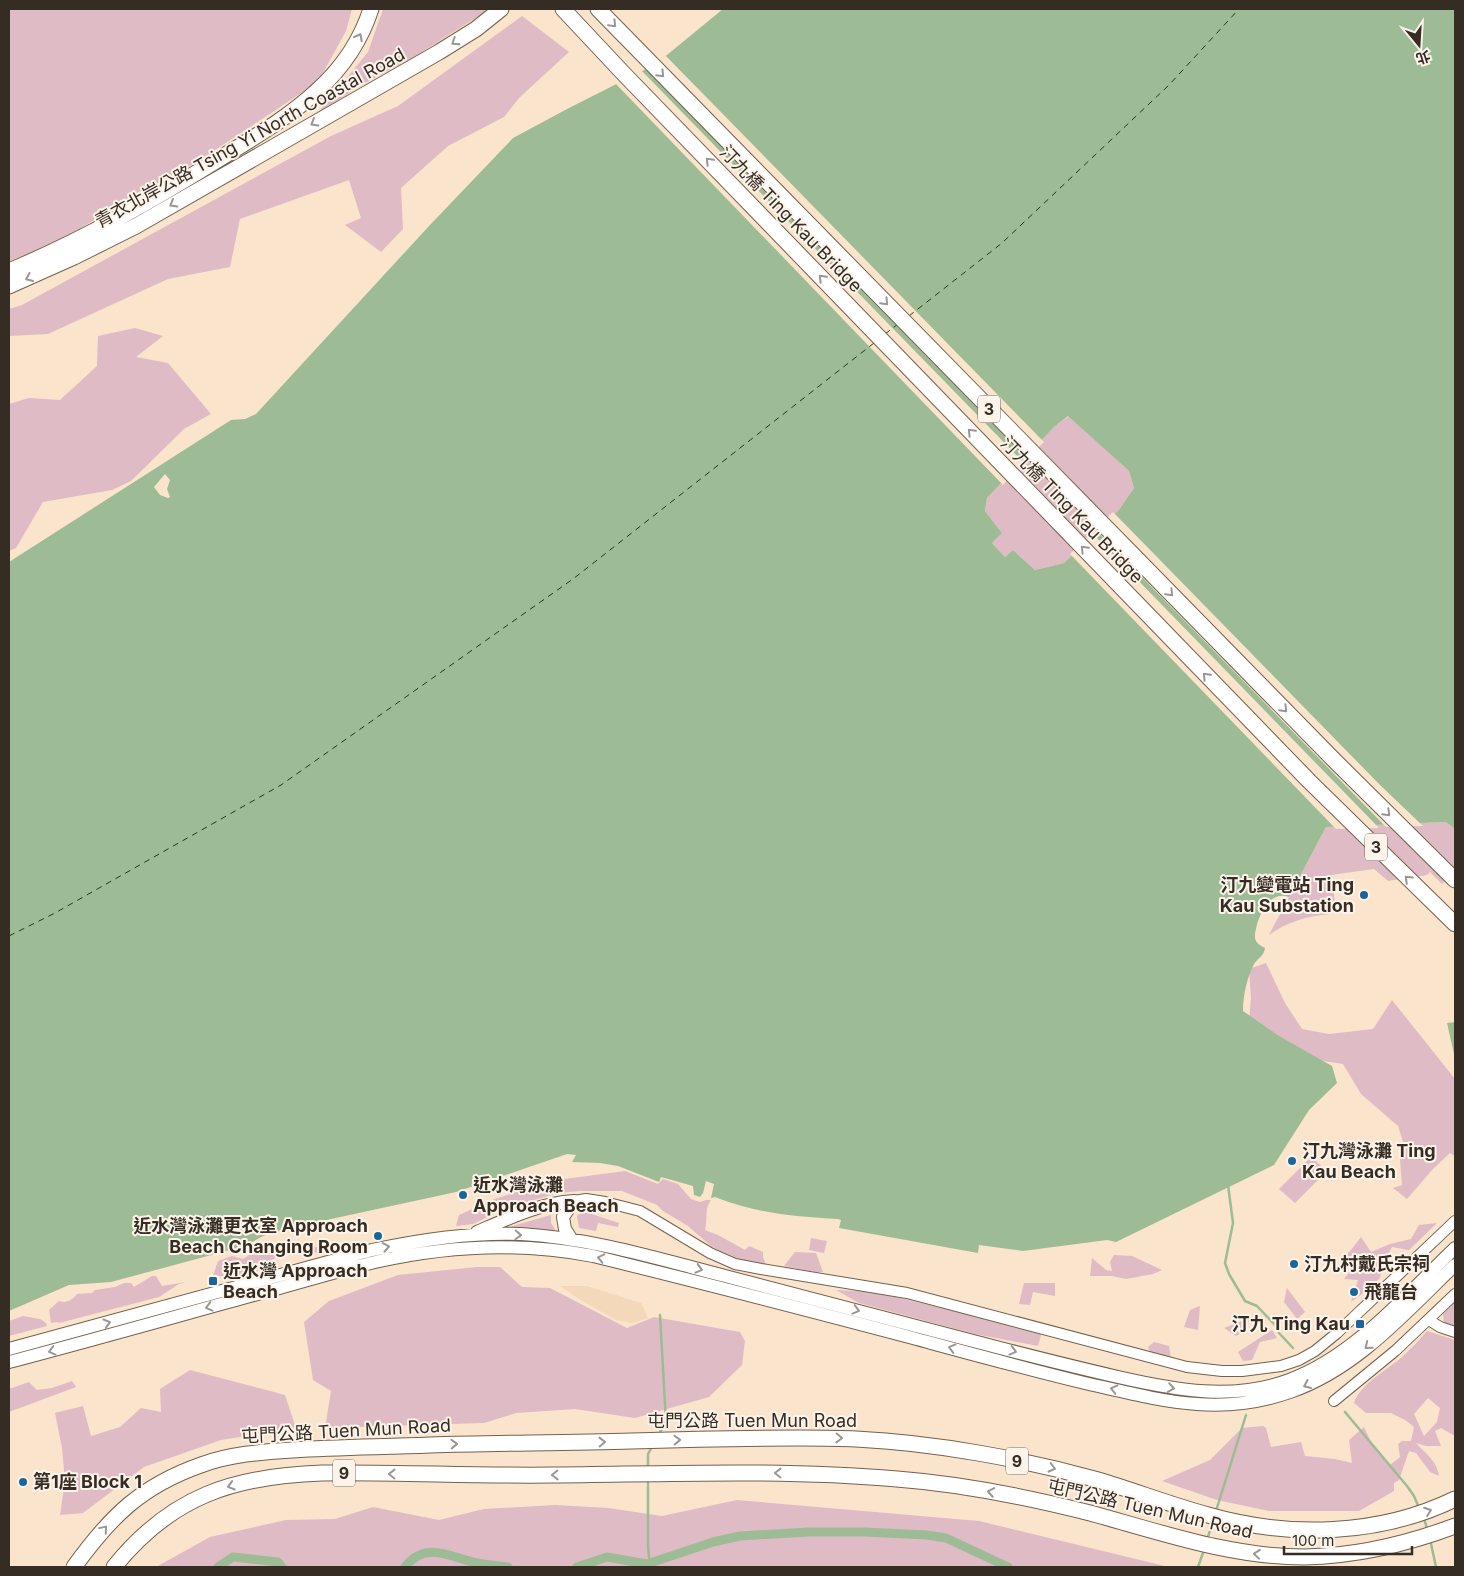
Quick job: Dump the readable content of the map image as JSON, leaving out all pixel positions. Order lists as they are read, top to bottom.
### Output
{
  "streets": {
    "highway": [
      "青衣北岸公路 Tsing Yi North Coastal Road",
      "汀九橋 Ting Kau Bridge",
      "3",
      "屯門公路 Tuen Mun Road",
      "9"
    ]
  },
  "places": {
    "other": [
      "汀九變電站 Ting Kau Substation",
      "汀九灣泳灘 Ting Kau Beach",
      "近水灣泳灘 Approach Beach",
      "近水灣泳灘更衣室 Approach Beach Changing Room",
      "汀九村戴氏宗祠",
      "飛龍台",
      "第1座 Block 1"
    ],
    "transit": ["近水灣 Approach Beach", "汀九 Ting Kau"]
  },
  "scale_bar": "100 m",
  "north": "bottom"
}
